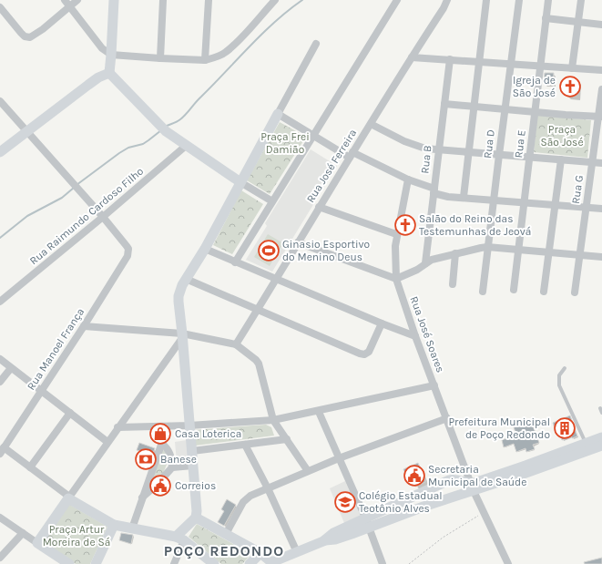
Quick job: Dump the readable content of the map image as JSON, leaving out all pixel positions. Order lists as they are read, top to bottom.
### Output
{
  "streets": {
    "street": [
      "Rua D",
      "Rua E",
      "Rua B",
      "Rua José Ferreira",
      "Rua G",
      "Rua Raimundo Cardoso Filho",
      "Rua José Soares",
      "Rua Manoel França"
    ]
  },
  "crossings": [
    ["Rua Raimundo Cardoso Filho", "Rua Manoel França"]
  ],
  "districts": ["POÇO REDONDO"],
  "parks": ["Praça São José", "Praça Frei Damião", "Praça Artur Moreira de Sá"],
  "places": {
    "church": ["Igreja de São José", "Salão do Reino das Testemunhas de Jeová"],
    "sports": ["Ginasio Esportivo do Menino Deus"],
    "building": ["Prefeitura Municipal de Poço Redondo"],
    "shop": ["Casa Loterica"],
    "bank": ["Banese"],
    "public building": ["Secretaria Municipal de Saúde", "Correios"],
    "school or university": ["Colégio Estadual Teotônio Alves"]
  }
}
